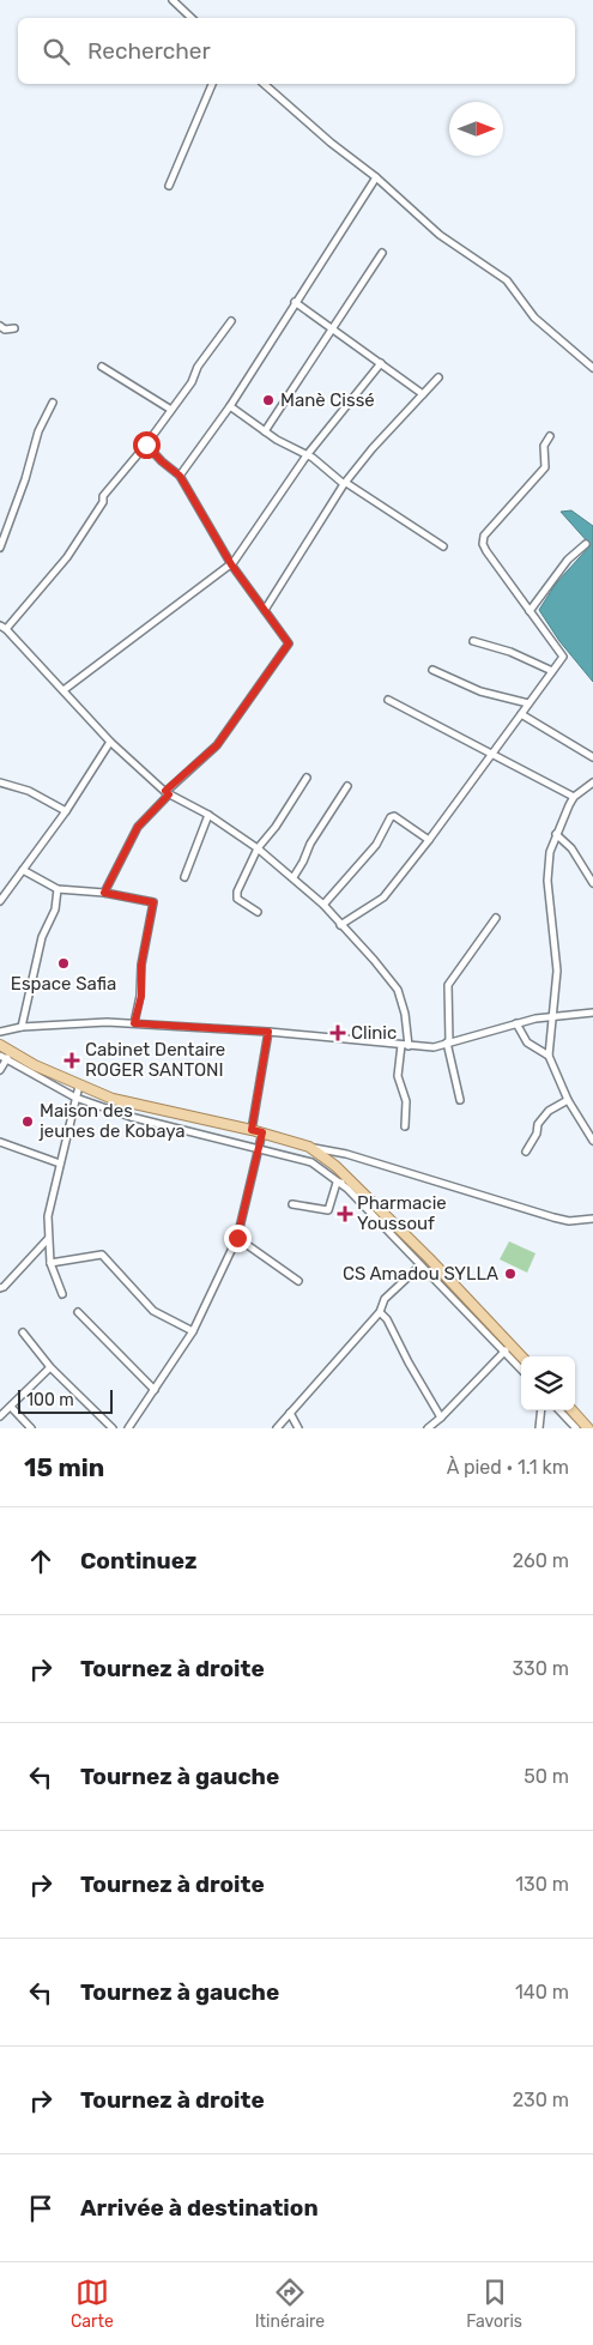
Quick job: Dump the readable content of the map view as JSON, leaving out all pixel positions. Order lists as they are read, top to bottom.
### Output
{
  "places": {
    "other": [
      "Manè Cissé",
      "Espace Safia",
      "Maison des jeunes de Kobaya",
      "CS Amadou SYLLA"
    ],
    "health": ["Clinic", "Cabinet Dentaire ROGER SANTONI", "Pharmacie Youssouf"]
  },
  "scale_bar": "100 m",
  "north": "right",
  "page": {
    "search": "Rechercher",
    "scale": "100 m",
    "heading": ["15 min", "À pied · 1.1 km"],
    "list": [
      ["Continuez", "260 m"],
      ["Tournez à droite", "330 m"],
      ["Tournez à gauche", "50 m"],
      ["Tournez à droite", "130 m"],
      ["Tournez à gauche", "140 m"],
      ["Tournez à droite", "230 m"],
      "Arrivée à destination"
    ],
    "nav": ["Carte", "Itinéraire", "Favoris"]
  }
}
